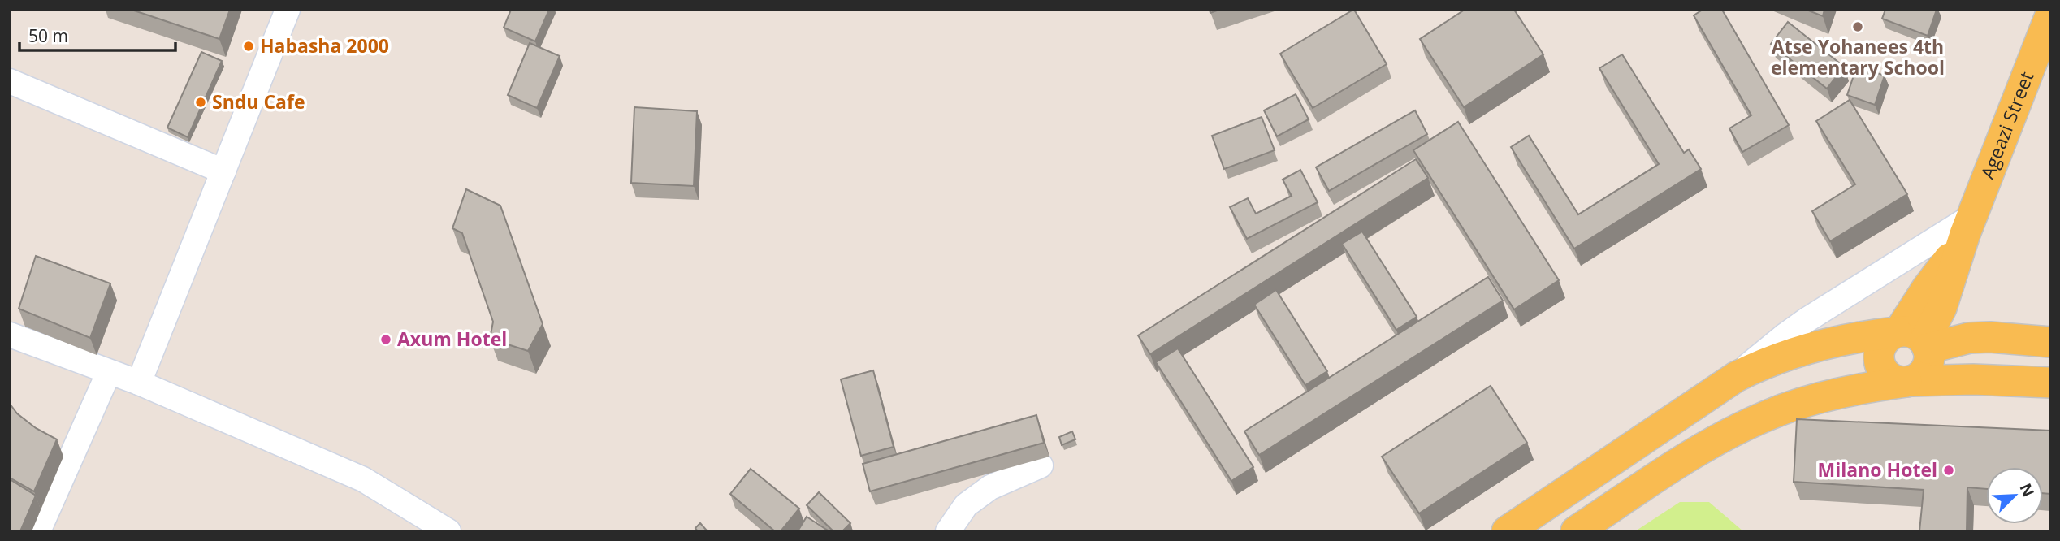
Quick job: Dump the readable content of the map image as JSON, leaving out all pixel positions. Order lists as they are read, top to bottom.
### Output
{
  "streets": {
    "main road": ["Ageazi Street"]
  },
  "places": [
    "Atse Yohanees 4th elementary School",
    "Habasha 2000",
    "Sndu Cafe",
    "Axum Hotel",
    "Milano Hotel"
  ],
  "scale_bar": "50 m",
  "north": "top right"
}
